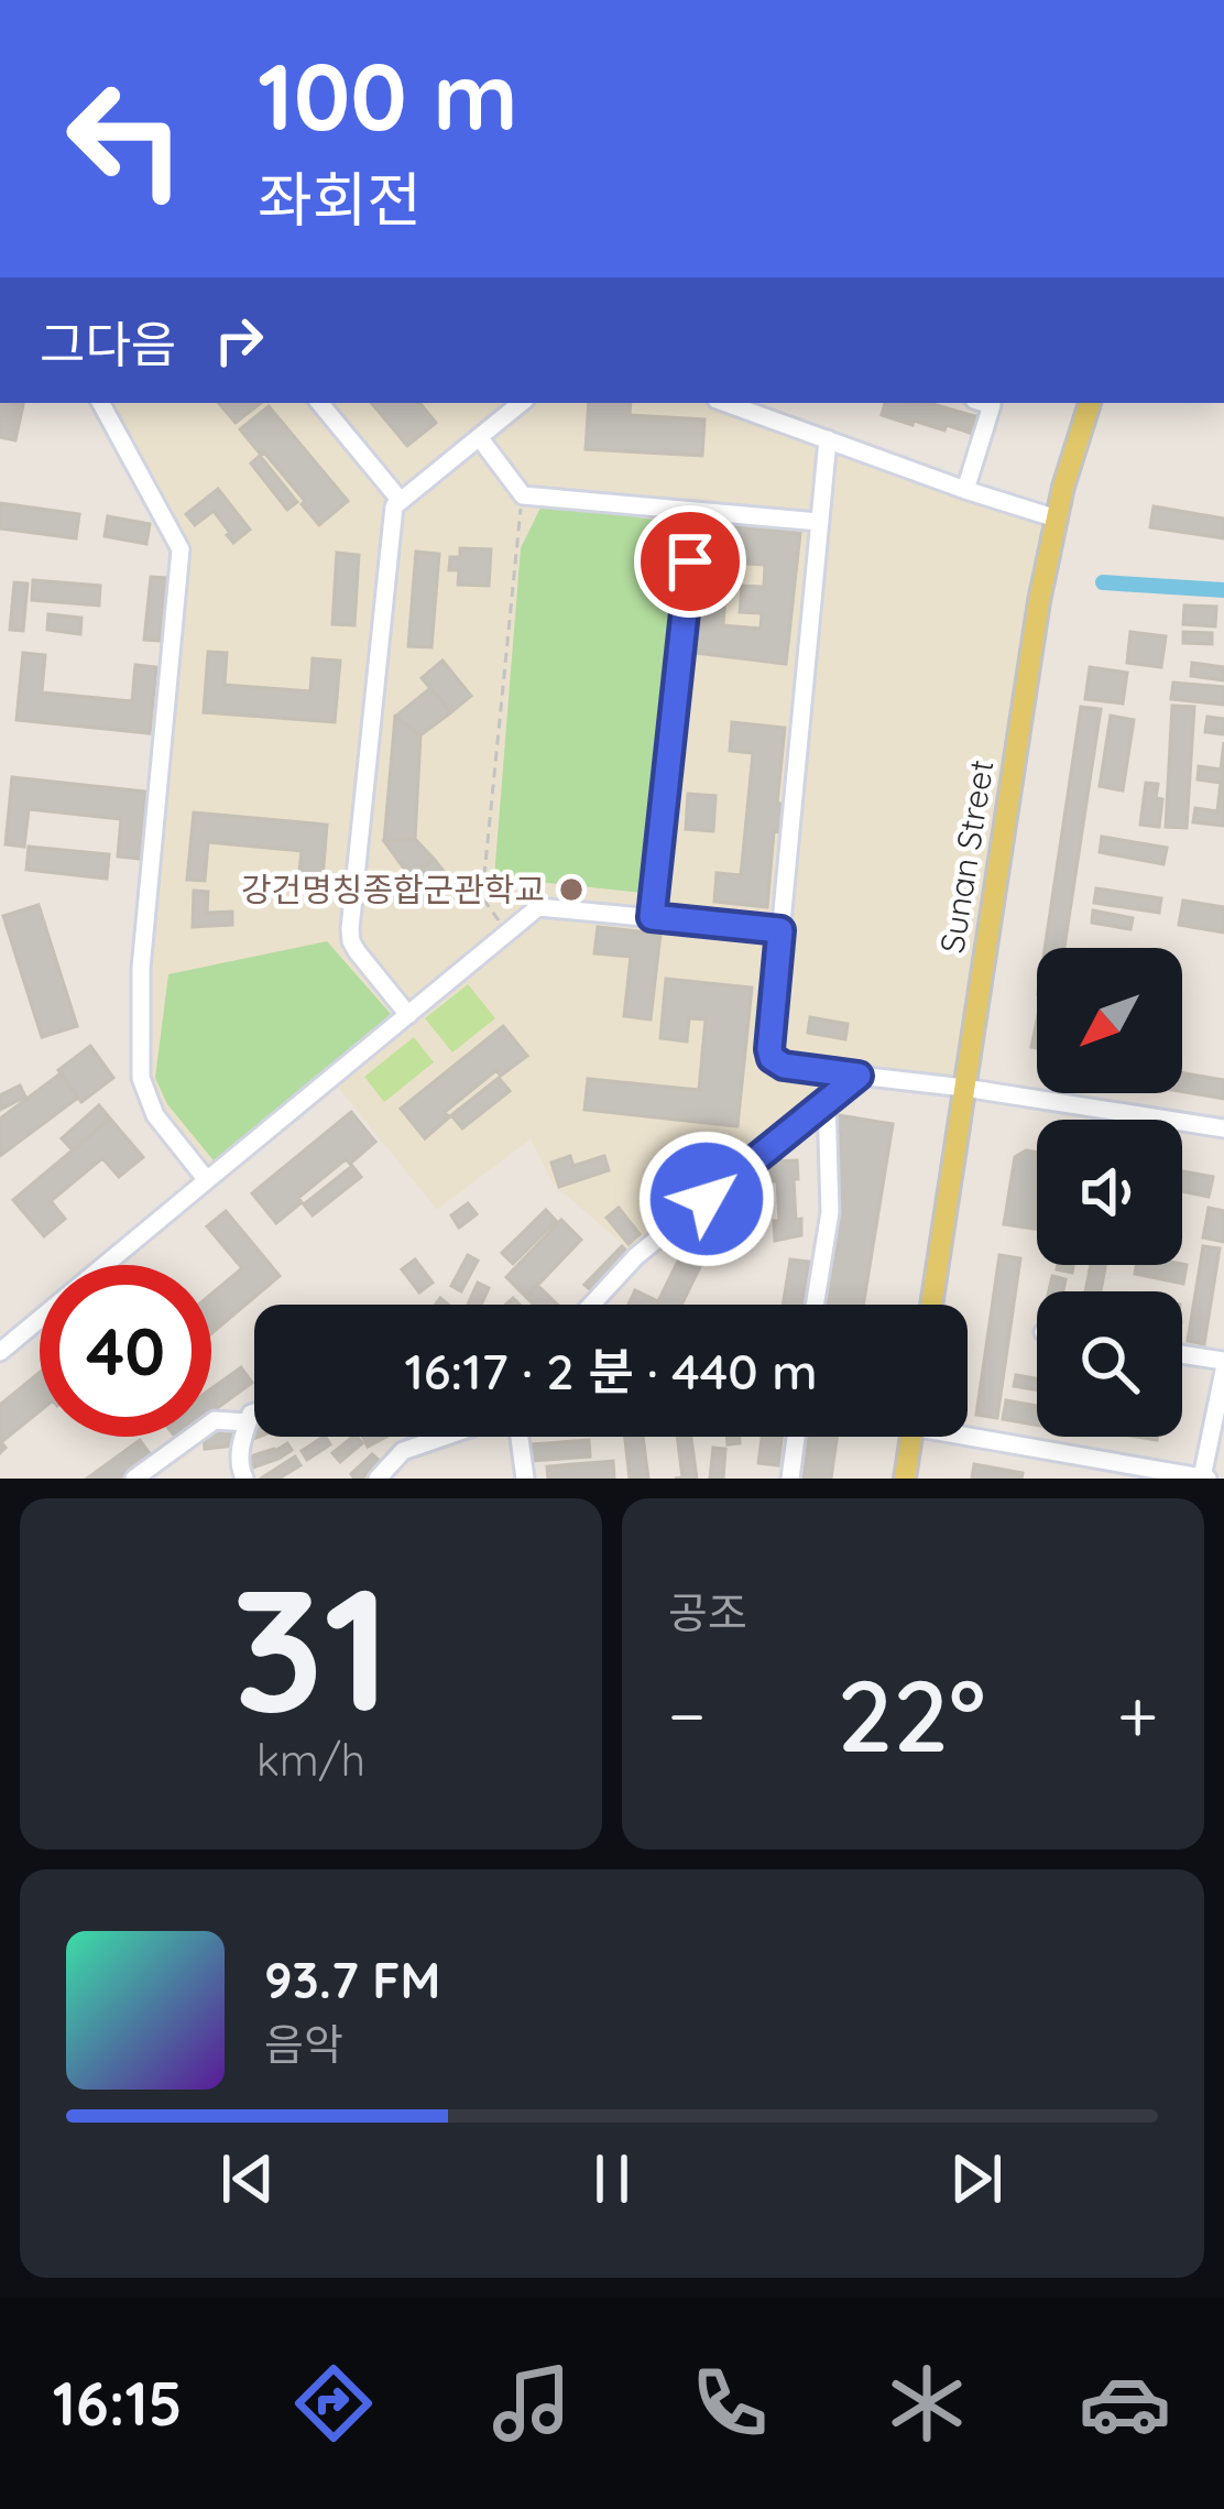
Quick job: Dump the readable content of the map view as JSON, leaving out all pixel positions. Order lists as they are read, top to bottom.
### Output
{
  "streets": {
    "main road": ["Sunan Street"]
  },
  "places": ["강건명칭종합군관학교"],
  "north": "bottom left",
  "page": {
    "turn": ["100 m", "좌회전"],
    "then": "그다음",
    "limit": "40",
    "trip": "16:17 · 2 분 · 440 m",
    "tile": [
      ["31", "km/h"],
      "공조"
    ],
    "heat": ["−", "22°", "+"],
    "song": ["93.7 FM", "음악"],
    "tabs": "16:15"
  }
}
